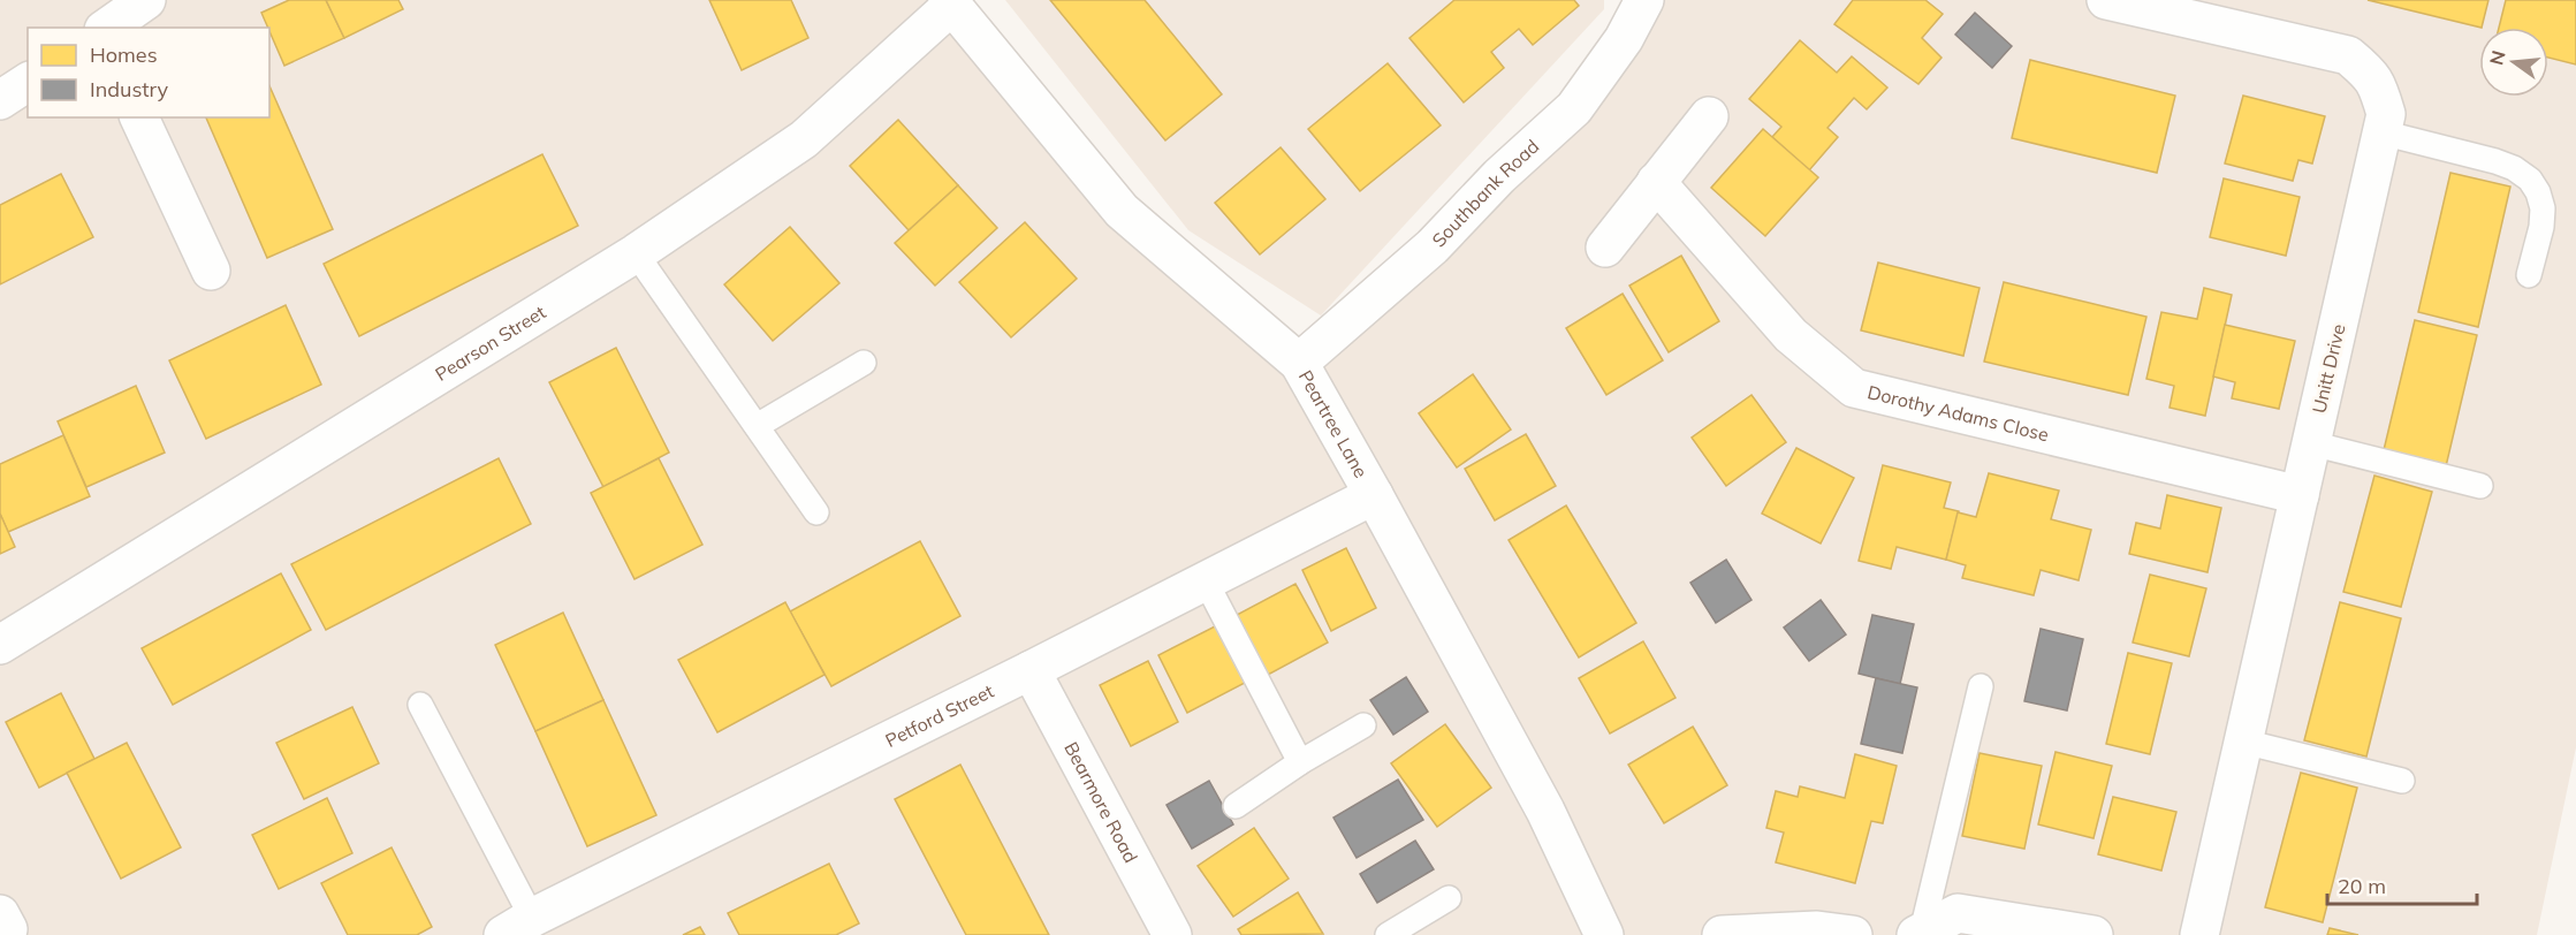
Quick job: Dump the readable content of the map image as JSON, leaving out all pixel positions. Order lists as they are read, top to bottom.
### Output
{
  "streets": {
    "street": [
      "Southbank Road",
      "Pearson Street",
      "Unitt Drive",
      "Dorothy Adams Close",
      "Peartree Lane",
      "Petford Street",
      "Bearmore Road"
    ]
  },
  "crossings": [
    ["Southbank Road", "Peartree Lane"],
    ["Pearson Street", "Peartree Lane"],
    ["Unitt Drive", "Dorothy Adams Close"],
    ["Peartree Lane", "Petford Street"],
    ["Petford Street", "Bearmore Road"]
  ],
  "legend": ["Homes", "Industry"],
  "scale_bar": "20 m",
  "north": "left"
}
